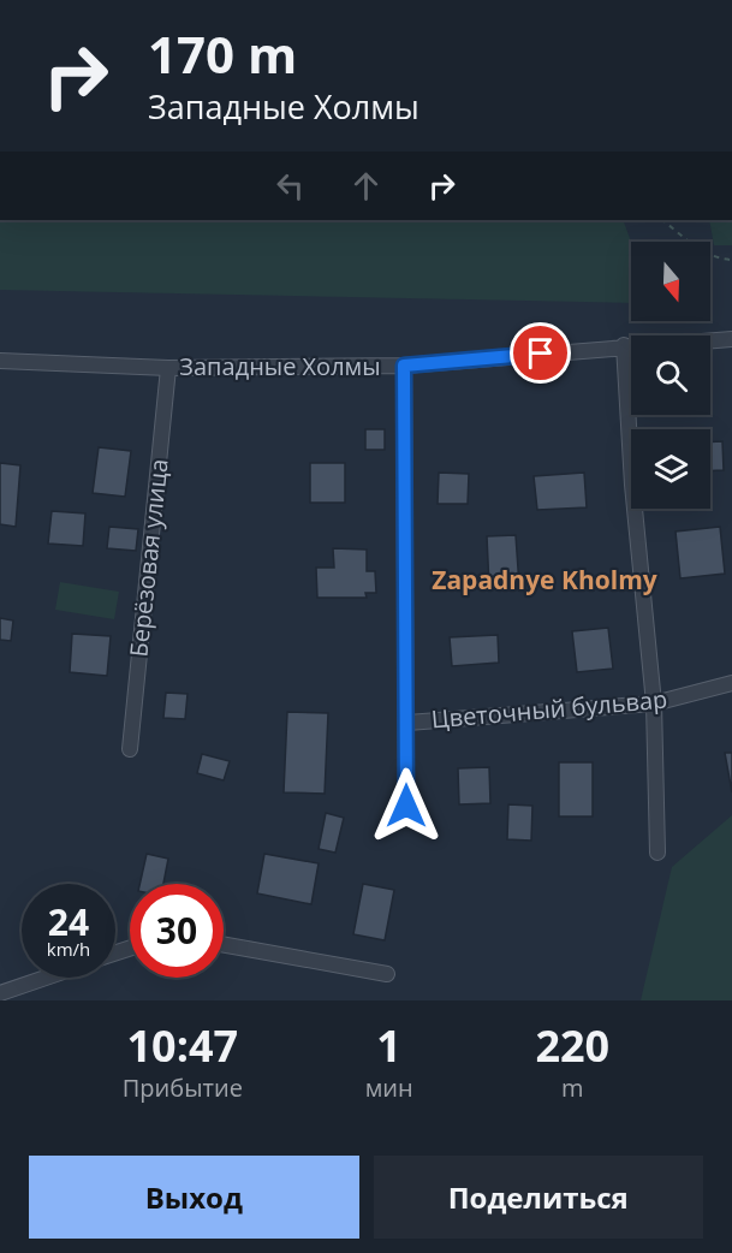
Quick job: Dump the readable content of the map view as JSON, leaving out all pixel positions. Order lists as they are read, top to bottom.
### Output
{
  "streets": {
    "street": ["Западные Холмы", "Берёзовая улица", "Цветочный бульвар"]
  },
  "crossings": [
    ["Западные Холмы", "Берёзовая улица"]
  ],
  "districts": ["Zapadnye Kholmy"],
  "north": "bottom",
  "page": {
    "turn": ["170 m", "Западные Холмы"],
    "speed": "24 km/h",
    "limit": "30",
    "eta": [
      "10:47",
      "Прибытие",
      "1",
      "мин",
      "220",
      "m"
    ],
    "buttons": ["Выход", "Поделиться"]
  }
}
